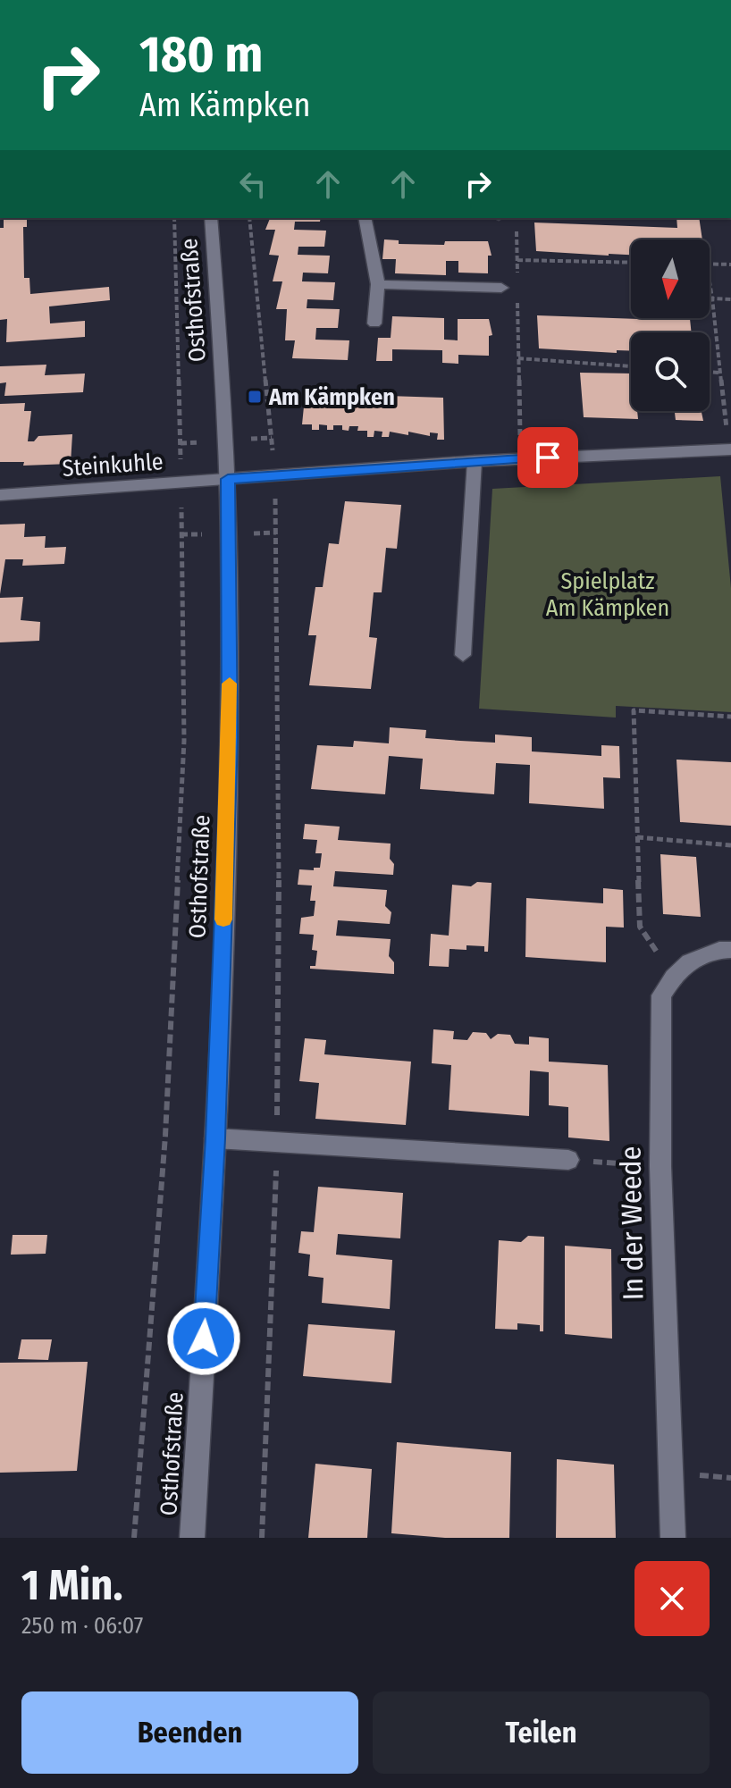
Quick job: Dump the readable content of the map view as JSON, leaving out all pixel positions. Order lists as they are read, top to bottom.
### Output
{
  "streets": {
    "street": ["Osthofstraße", "Steinkuhle", "In der Weede"]
  },
  "crossings": [
    ["Osthofstraße", "Steinkuhle"]
  ],
  "parks": ["Spielplatz Am Kämpken"],
  "places": {
    "transit": ["Am Kämpken"]
  },
  "north": "bottom",
  "page": {
    "turn": ["180 m", "Am Kämpken"],
    "heading": ["1 Min.", "250 m · 06:07"],
    "buttons": ["Beenden", "Teilen"]
  }
}
